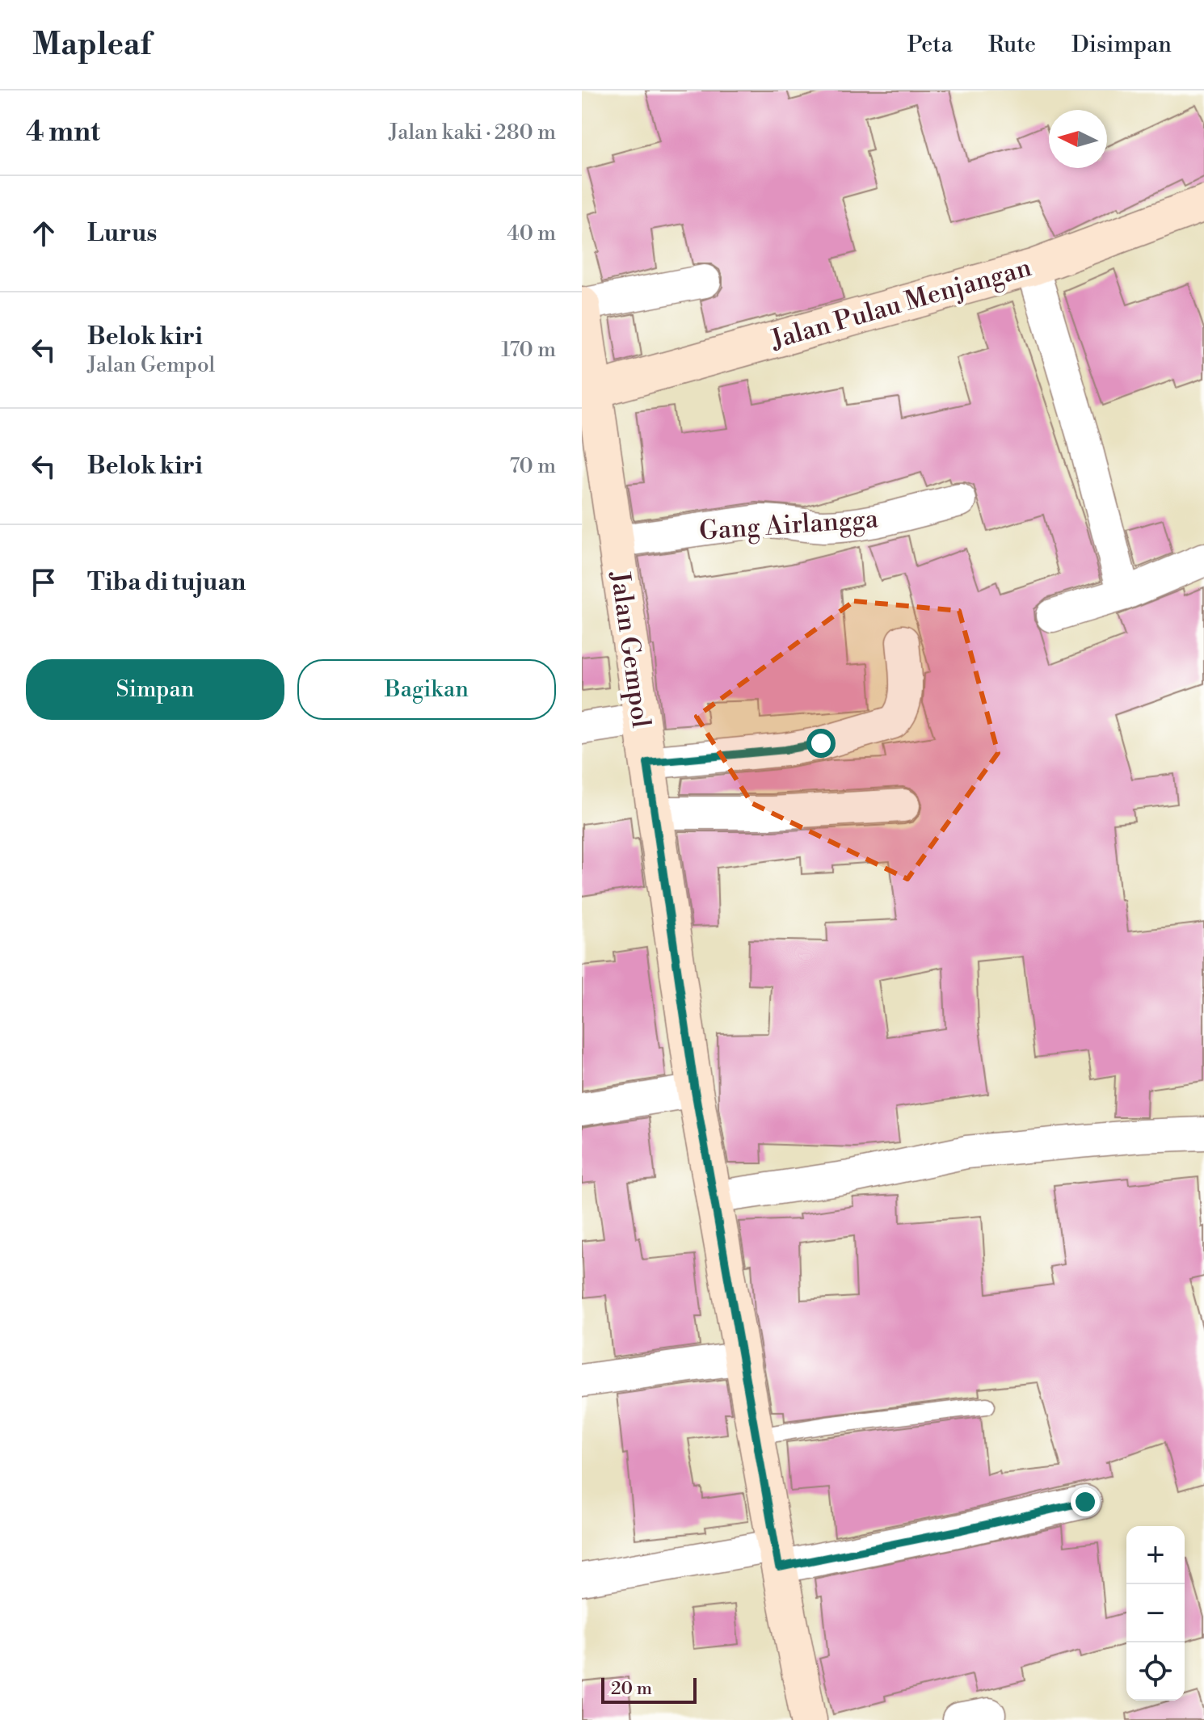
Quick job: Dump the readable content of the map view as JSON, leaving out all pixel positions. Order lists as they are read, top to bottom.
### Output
{
  "streets": {
    "main road": ["Jalan Pulau Menjangan", "Jalan Gempol"],
    "street": ["Gang Airlangga"]
  },
  "crossings": [
    ["Jalan Pulau Menjangan", "Jalan Gempol"],
    ["Gang Airlangga", "Jalan Gempol"]
  ],
  "scale_bar": "20 m",
  "north": "left",
  "page": {
    "header": "Mapleaf",
    "nav": ["Peta", "Rute", "Disimpan"],
    "heading": ["4 mnt", "Jalan kaki · 280 m"],
    "list": [
      ["Lurus", "40 m"],
      ["Belok kiri", "Jalan Gempol", "170 m"],
      ["Belok kiri", "70 m"],
      "Tiba di tujuan"
    ],
    "buttons": ["Simpan", "Bagikan"],
    "map_buttons": ["+", "−"],
    "scale": "20 m"
  }
}
